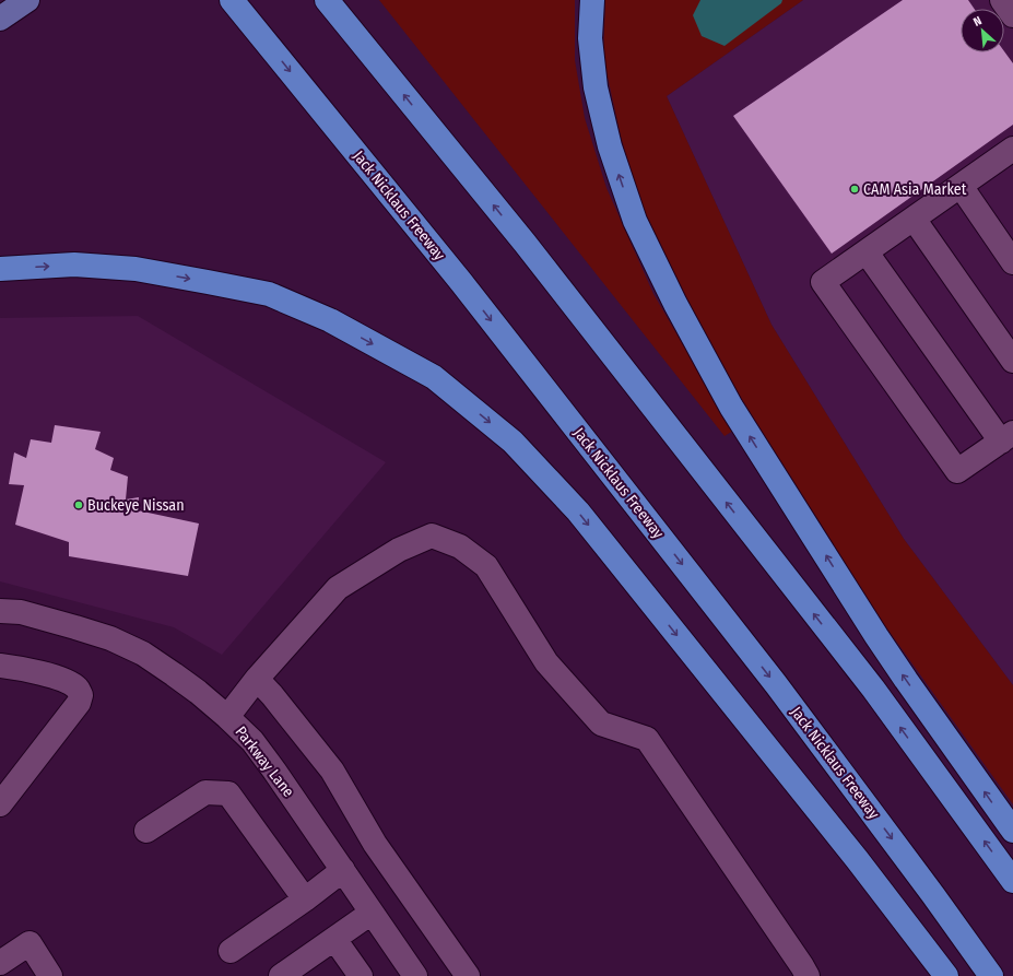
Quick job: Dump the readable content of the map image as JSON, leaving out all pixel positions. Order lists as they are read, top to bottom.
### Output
{
  "streets": {
    "highway": ["Jack Nicklaus Freeway"],
    "street": ["Parkway Lane"]
  },
  "places": ["CAM Asia Market", "Buckeye Nissan"],
  "north": "top left"
}
